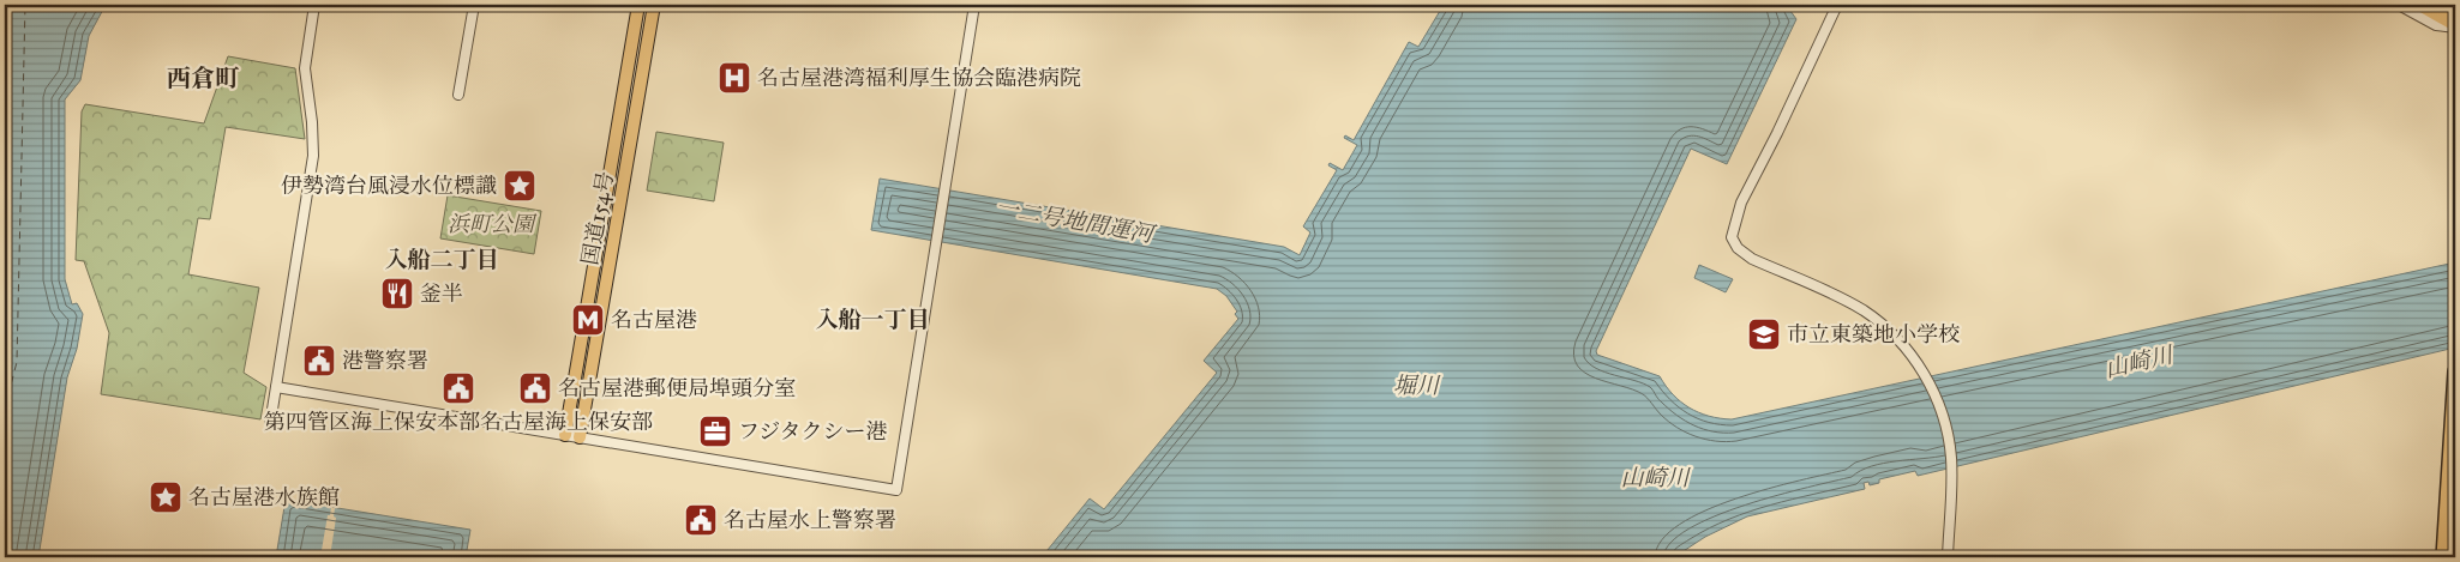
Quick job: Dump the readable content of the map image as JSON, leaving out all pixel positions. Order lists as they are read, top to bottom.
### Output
{
  "streets": {
    "highway": ["国道154号"]
  },
  "districts": ["西倉町", "入船二丁目", "入船一丁目"],
  "water": ["一二号地間運河", "山崎川", "堀川"],
  "parks": ["浜町公園"],
  "places": {
    "hospital": ["名古屋港湾福利厚生協会臨港病院"],
    "place": ["伊勢湾台風浸水位標識", "名古屋港水族館"],
    "restaurant": ["釜半"],
    "metro station": ["名古屋港"],
    "school or university": ["市立東築地小学校"],
    "public building": [
      "港警察署",
      "第四管区海上保安本部名古屋海上保安部",
      "名古屋港郵便局埠頭分室",
      "名古屋水上警察署"
    ],
    "office": ["フジタクシー港"]
  }
}
